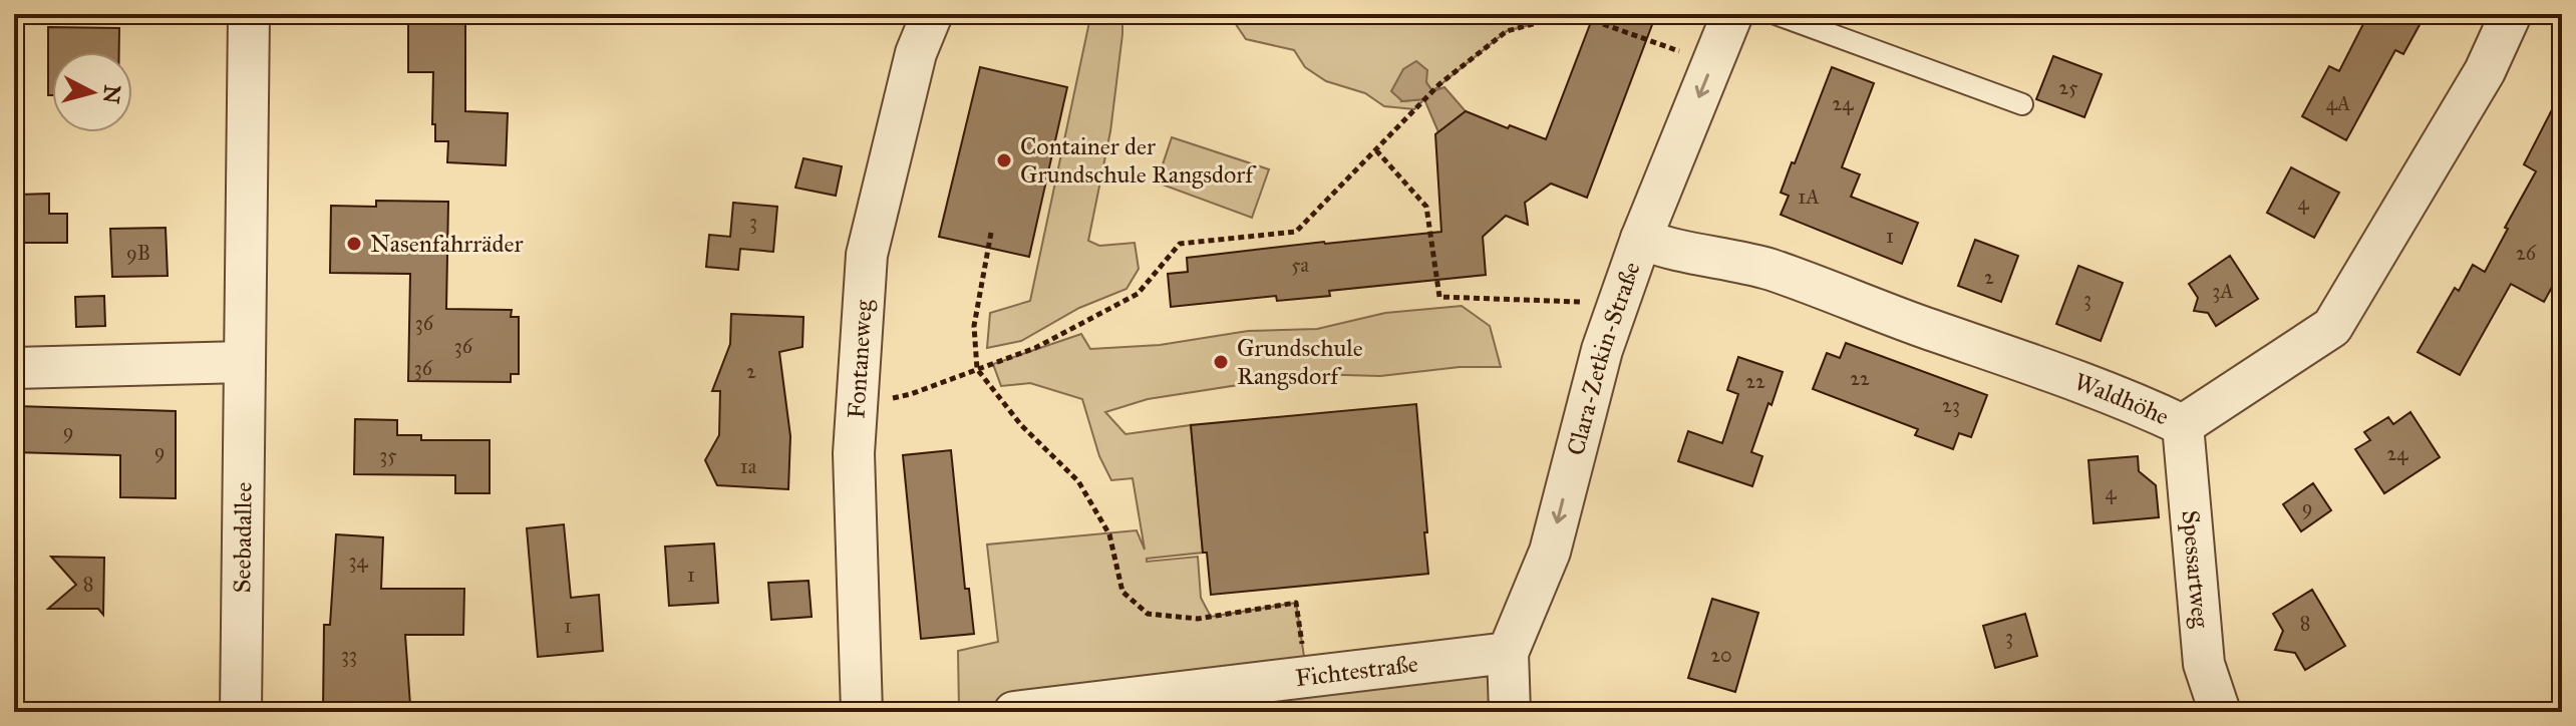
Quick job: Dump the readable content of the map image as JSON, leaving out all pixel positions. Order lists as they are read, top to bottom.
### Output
{
  "streets": {
    "street": [
      "Fontaneweg",
      "Clara-Zetkin-Straße",
      "Waldhöhe",
      "Seebadallee",
      "Spessartweg",
      "Fichtestraße"
    ]
  },
  "crossings": [
    ["Clara-Zetkin-Straße", "Waldhöhe"],
    ["Clara-Zetkin-Straße", "Fichtestraße"],
    ["Waldhöhe", "Spessartweg"]
  ],
  "one_way": ["Clara-Zetkin-Straße"],
  "places": ["Container der Grundschule Rangsdorf", "Nasenfahrräder", "Grundschule Rangsdorf"],
  "house_numbers": [
    "25",
    "24",
    "4A",
    "1A",
    "4",
    "3",
    "1",
    "9B",
    "26",
    "5a",
    "2",
    "3A",
    "3",
    "36",
    "36",
    "36",
    "2",
    "22",
    "22",
    "23",
    "9",
    "9",
    "24",
    "35",
    "1a",
    "4",
    "9",
    "34",
    "1",
    "8",
    "8",
    "1",
    "3",
    "33",
    "20"
  ],
  "north": "right"
}
